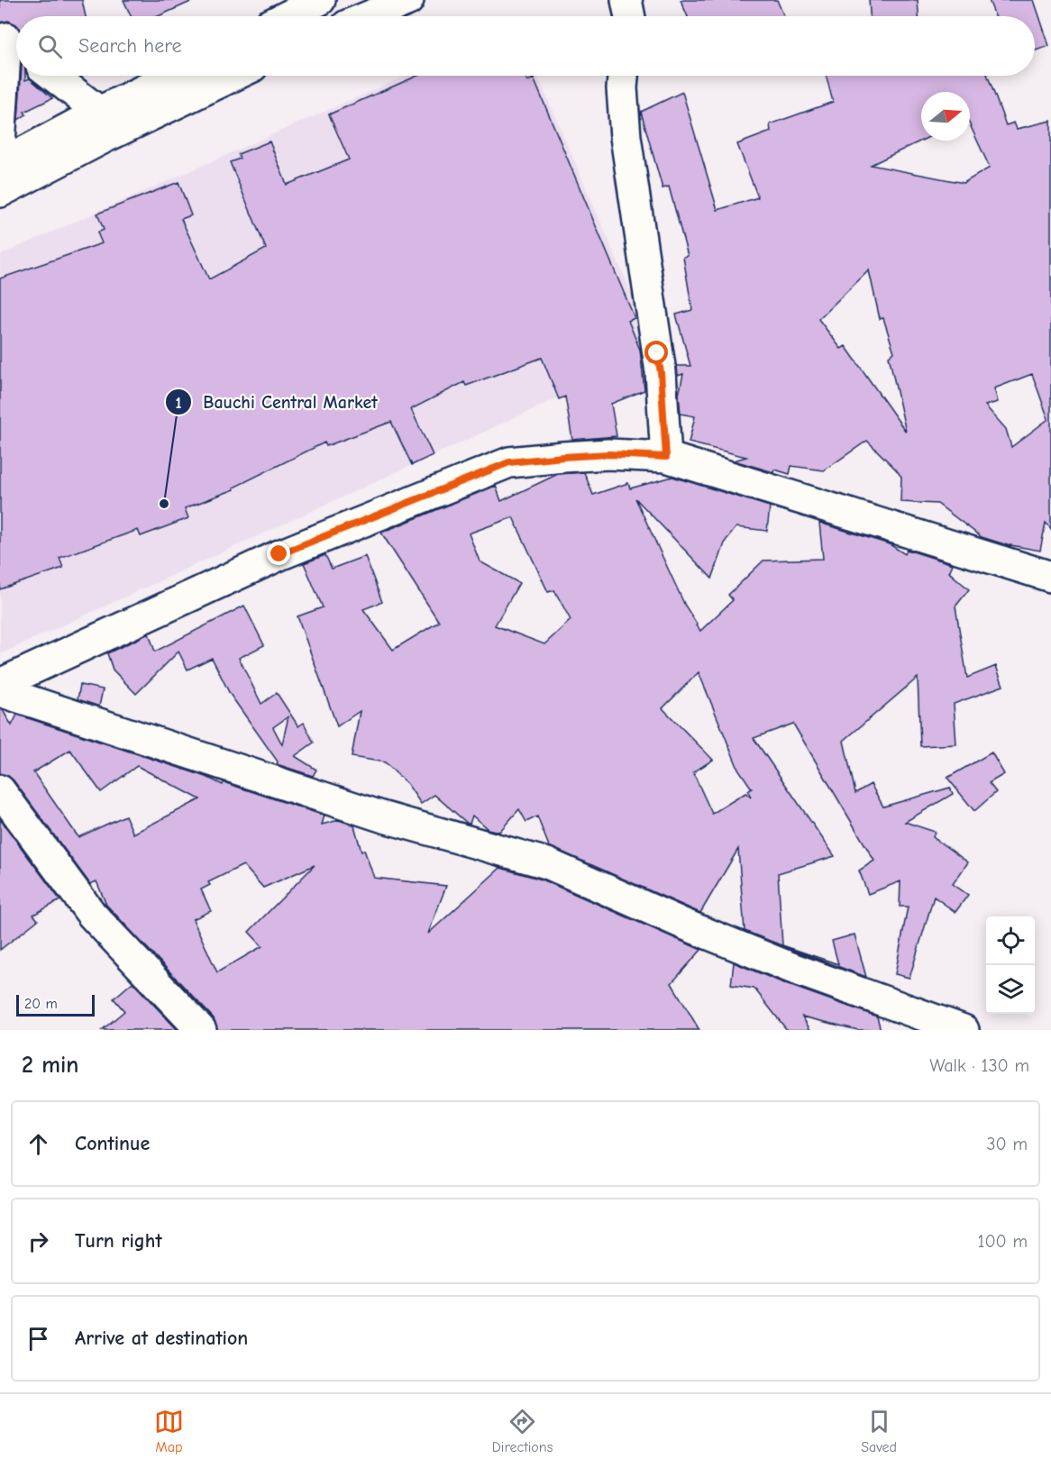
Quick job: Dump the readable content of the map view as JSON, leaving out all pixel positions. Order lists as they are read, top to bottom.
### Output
{
  "places": ["Bauchi Central Market"],
  "scale_bar": "20 m",
  "north": "right",
  "page": {
    "search": "Search here",
    "scale": "20 m",
    "heading": ["2 min", "Walk · 130 m"],
    "list": [
      ["Continue", "30 m"],
      ["Turn right", "100 m"],
      "Arrive at destination"
    ],
    "nav": ["Map", "Directions", "Saved"]
  }
}
